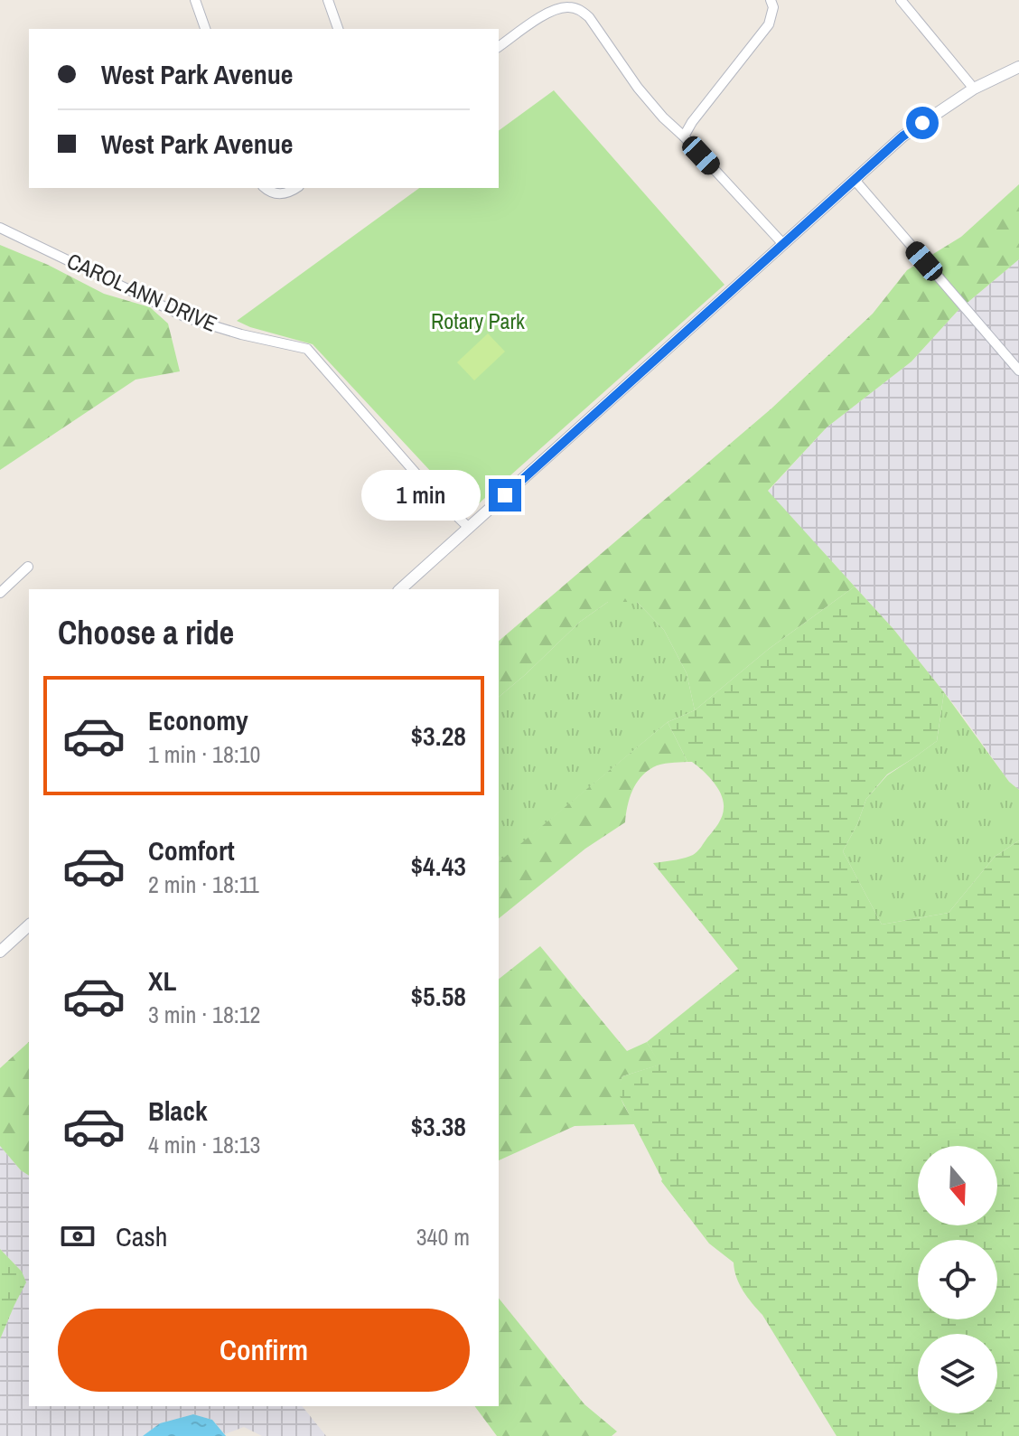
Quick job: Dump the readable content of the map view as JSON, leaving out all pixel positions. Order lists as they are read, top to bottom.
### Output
{
  "streets": {
    "street": ["CAROL ANN DRIVE"]
  },
  "parks": ["Rotary Park"],
  "north": "bottom",
  "page": {
    "banner": ["West Park Avenue", "West Park Avenue"],
    "bubble": "1 min",
    "heading": "Choose a ride",
    "list": [
      {
        "name": "Economy",
        "note": "1 min · 18:10",
        "value": "$3.28"
      },
      {
        "name": "Comfort",
        "note": "2 min · 18:11",
        "value": "$4.43"
      },
      {
        "name": "XL",
        "note": "3 min · 18:12",
        "value": "$5.58"
      },
      {
        "name": "Black",
        "note": "4 min · 18:13",
        "value": "$3.38"
      }
    ],
    "pay": ["Cash", "340 m"],
    "buttons": "Confirm"
  }
}
